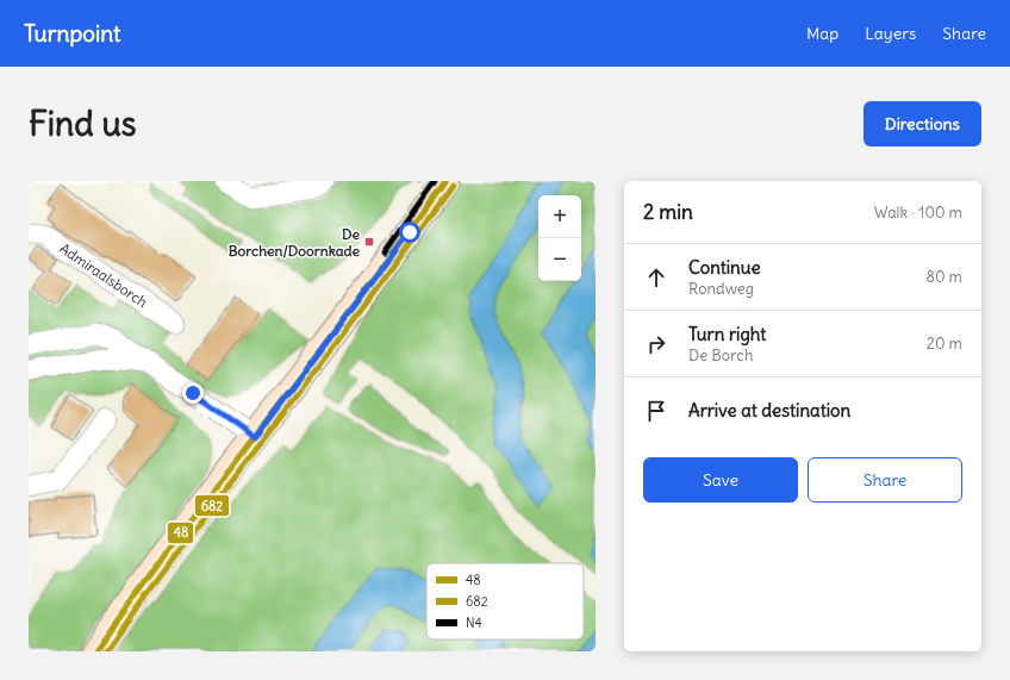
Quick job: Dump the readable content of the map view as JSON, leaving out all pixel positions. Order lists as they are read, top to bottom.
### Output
{
  "streets": {
    "street": ["Admiraalsborch"]
  },
  "places": {
    "transit": ["De Borchen/Doornkade"]
  },
  "lines": ["transit line 48", "transit line N4", "transit line 682"],
  "legend": ["48", "682", "N4"],
  "page": {
    "header": "Turnpoint",
    "nav": ["Map", "Layers", "Share"],
    "buttons": [
      "Directions",
      ["Save", "Share"]
    ],
    "title": "Find us",
    "heading": ["2 min", "Walk · 100 m"],
    "map_buttons": ["+", "−"],
    "list": [
      ["Continue", "Rondweg", "80 m"],
      ["Turn right", "De Borch", "20 m"],
      "Arrive at destination"
    ]
  }
}
